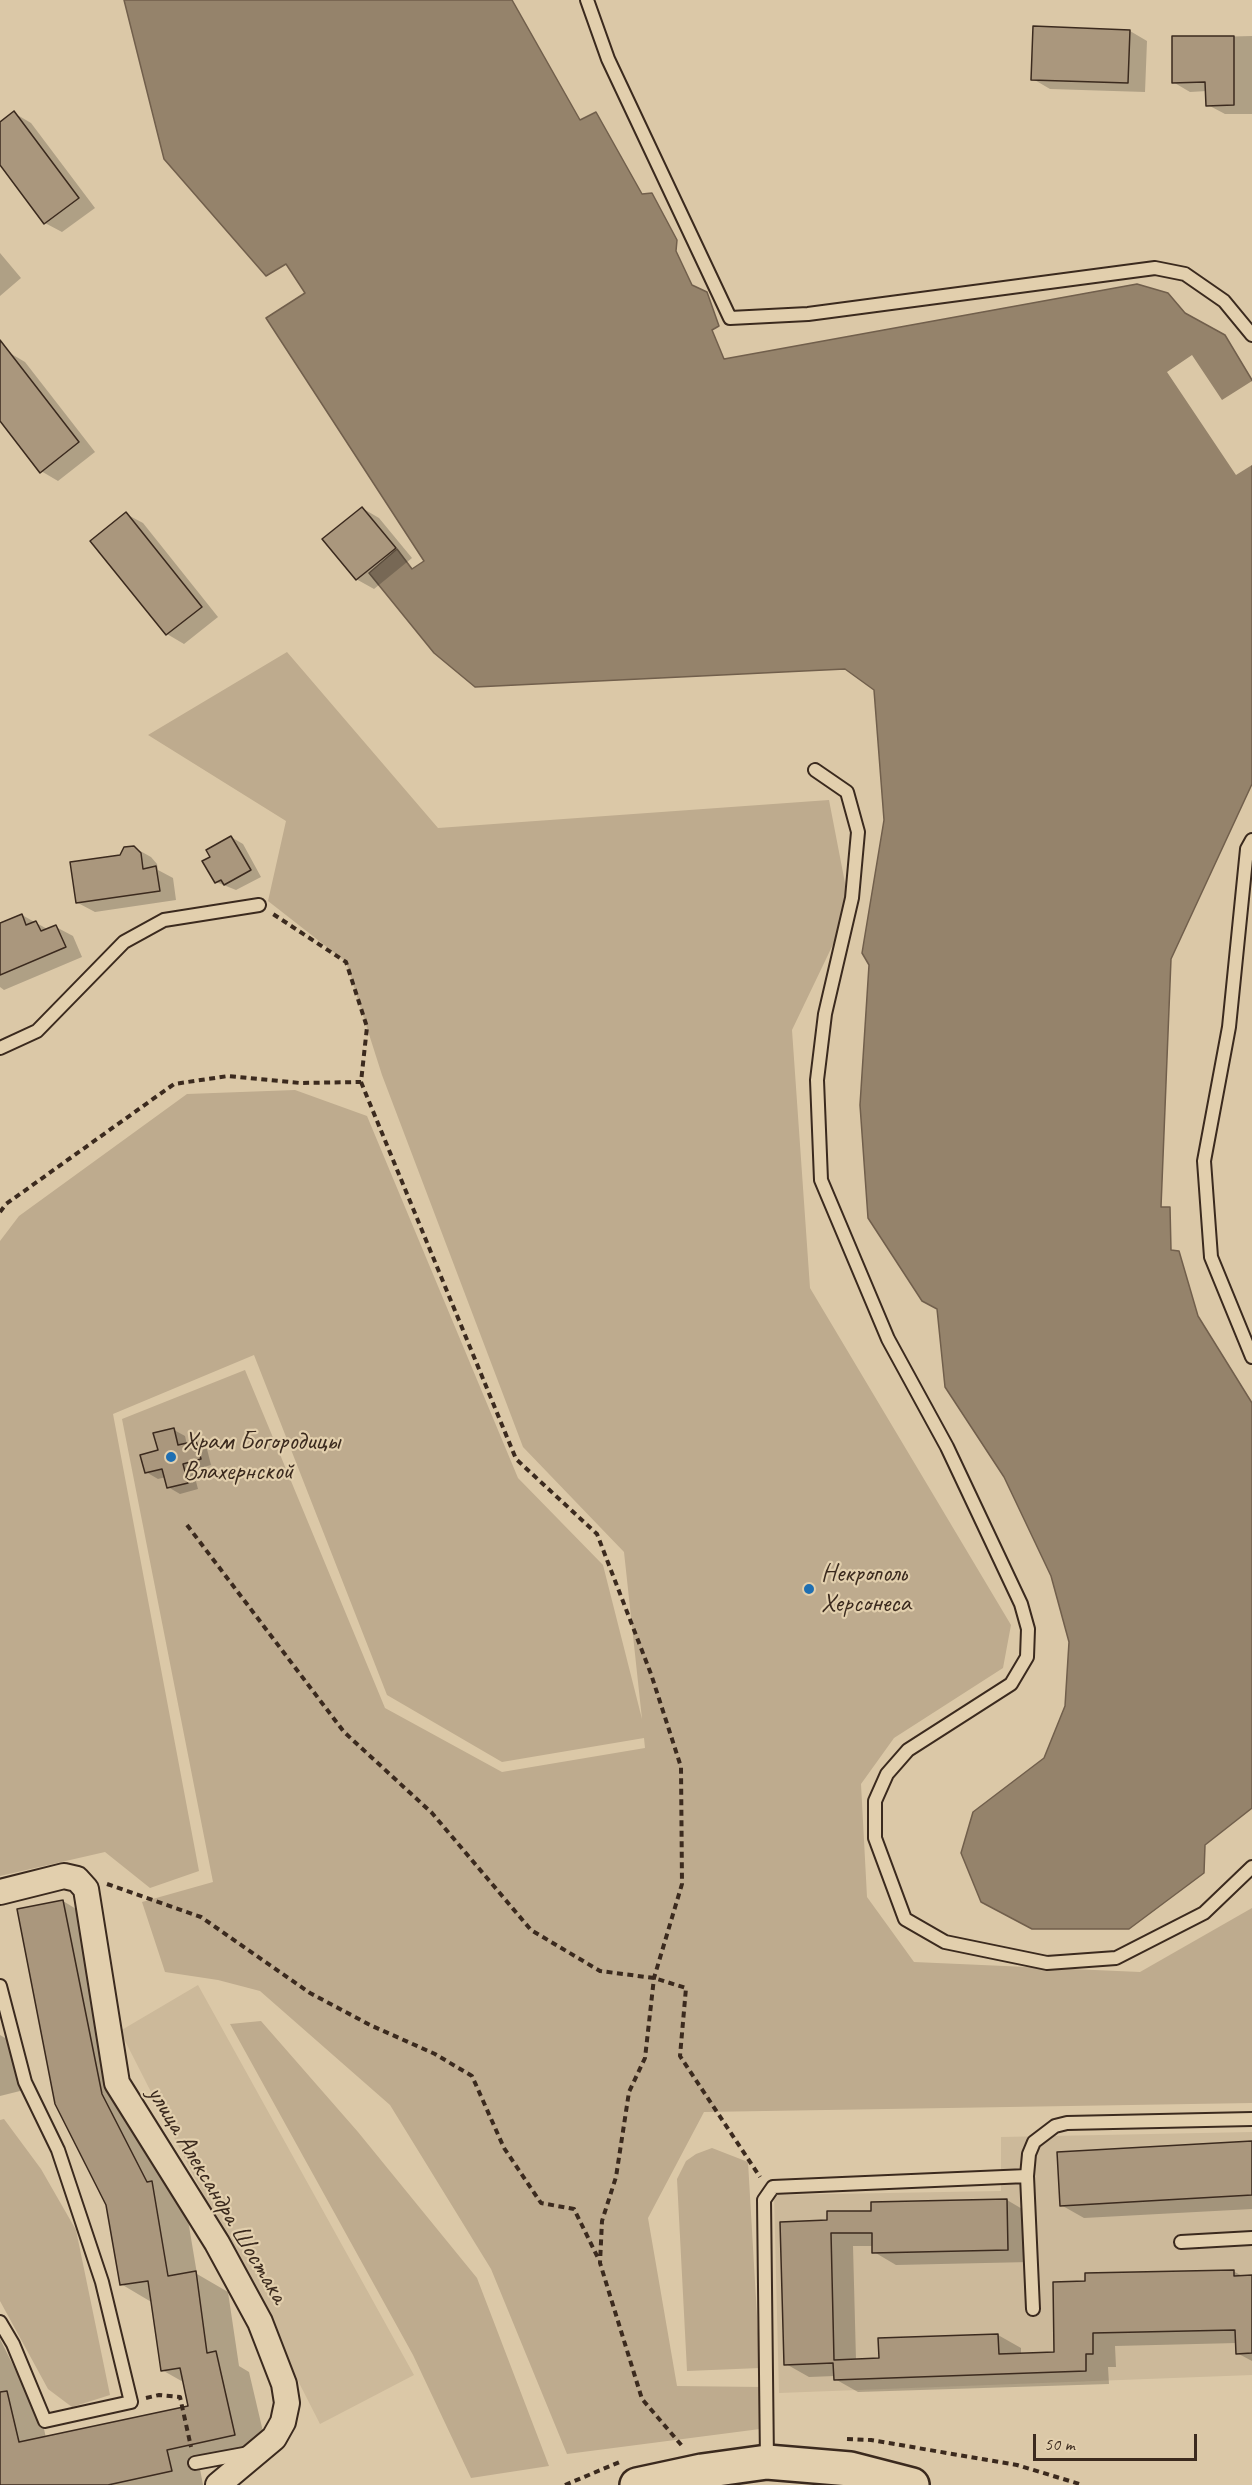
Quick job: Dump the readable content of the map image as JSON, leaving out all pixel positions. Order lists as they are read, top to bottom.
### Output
{
  "streets": {
    "street": ["улица Александра Шостака"]
  },
  "places": ["Храм Богородицы Влахернской", "Некрополь Херсонеса"],
  "scale_bar": "50 m"
}
